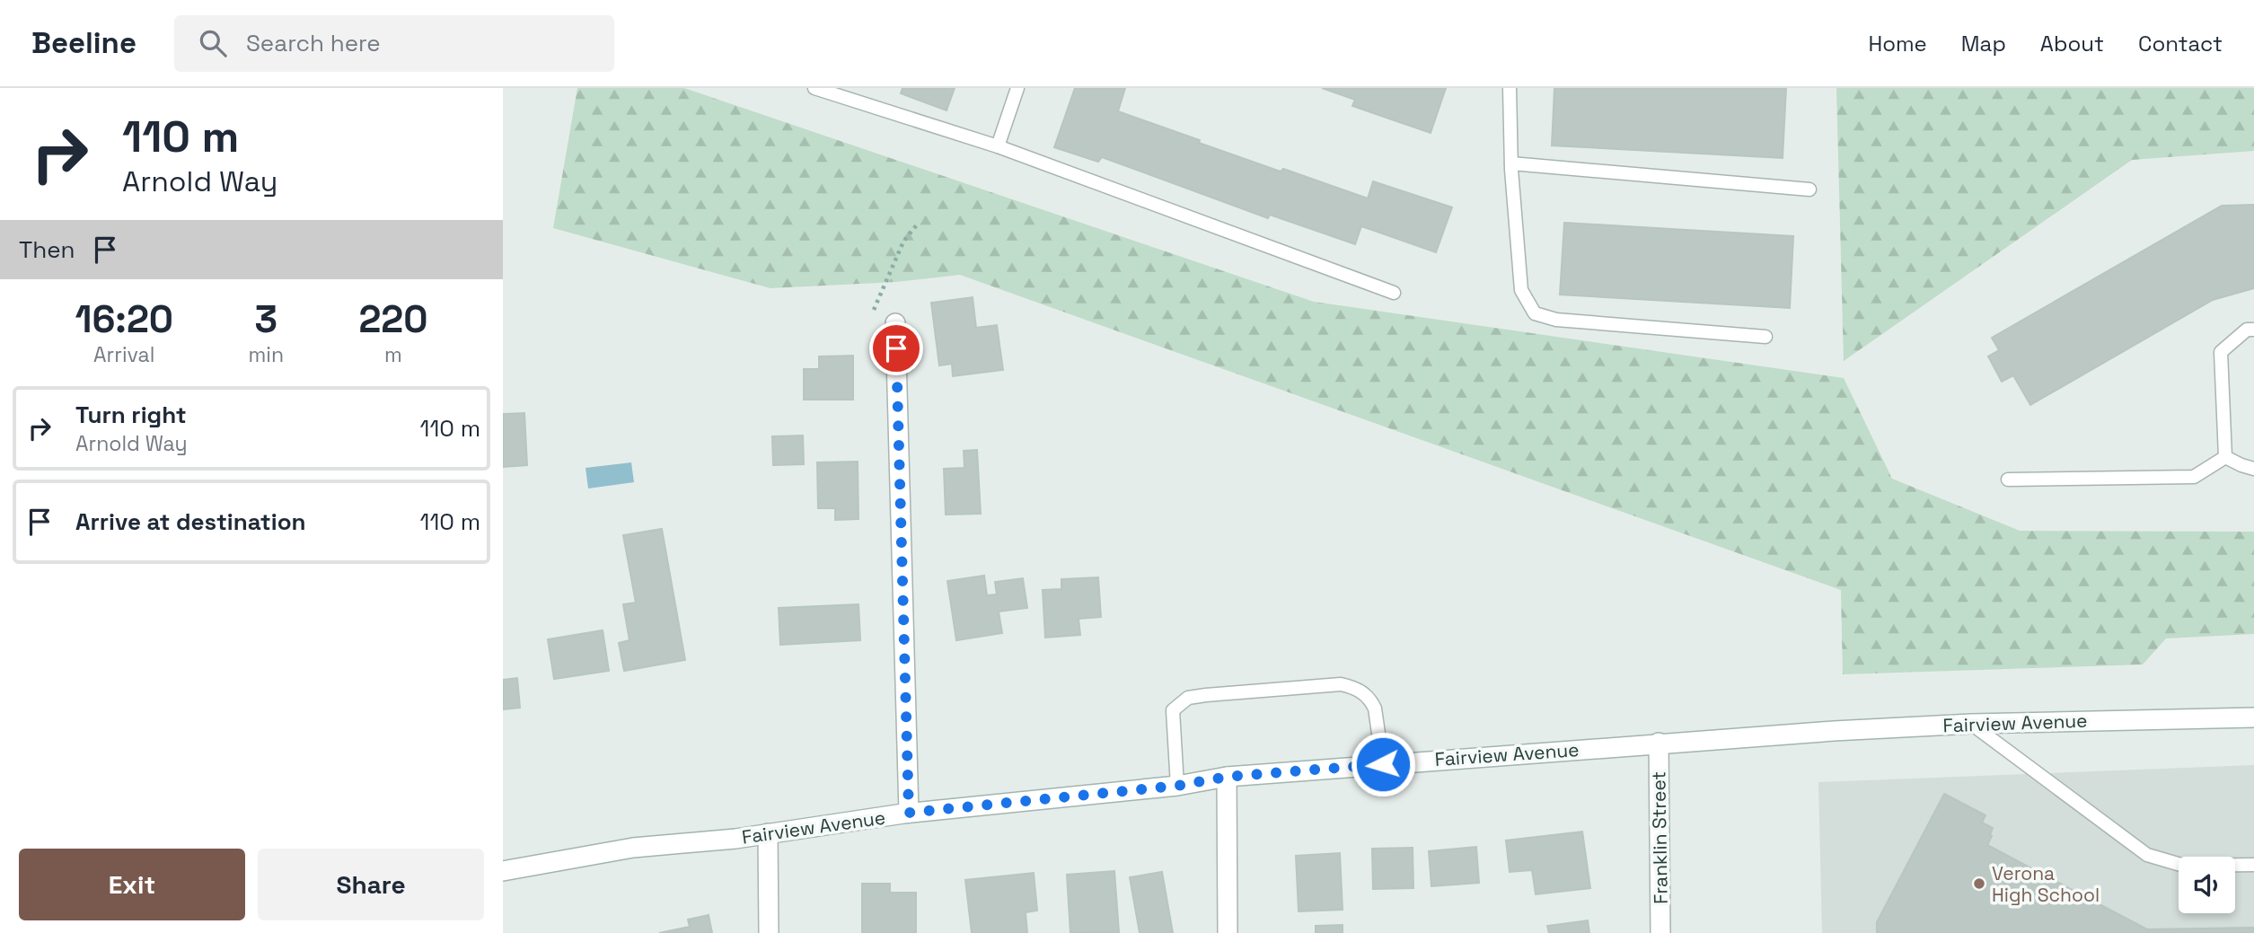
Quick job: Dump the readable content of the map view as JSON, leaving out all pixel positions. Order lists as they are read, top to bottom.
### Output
{
  "streets": {
    "main road": ["Fairview Avenue", "Franklin Street"]
  },
  "crossings": [
    ["Fairview Avenue", "Franklin Street"]
  ],
  "places": ["Verona High School"],
  "page": {
    "header": "Beeline",
    "search": "Search here",
    "nav": [
      "Home",
      "Map",
      "About",
      "Contact"
    ],
    "turn": ["110 m", "Arnold Way"],
    "then": "Then",
    "eta": [
      "16:20",
      "Arrival",
      "3",
      "min",
      "220",
      "m"
    ],
    "list": [
      {
        "name": "Turn right",
        "note": "Arnold Way",
        "value": "110 m"
      },
      {
        "name": "Arrive at destination",
        "value": "110 m"
      }
    ],
    "buttons": ["Exit", "Share"]
  }
}
